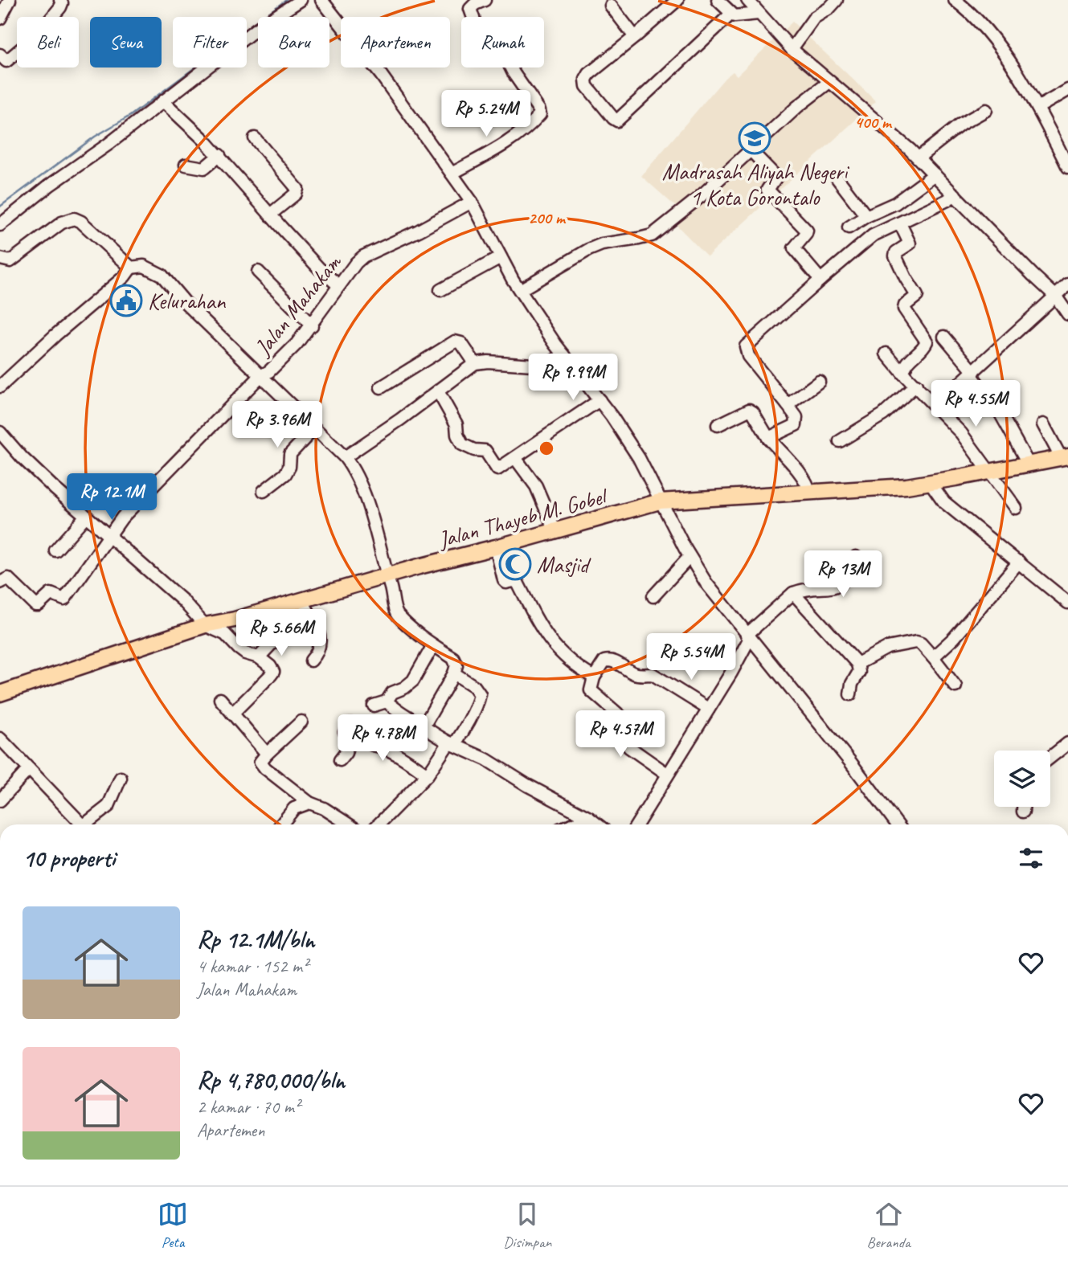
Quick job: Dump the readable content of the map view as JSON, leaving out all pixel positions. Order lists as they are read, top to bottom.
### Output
{
  "streets": {
    "main road": ["Jalan Thayeb M. Gobel"],
    "street": ["Jalan Mahakam"]
  },
  "places": {
    "school or university": ["Madrasah Aliyah Negeri 1 Kota Gorontalo"],
    "public building": ["Kelurahan"],
    "mosque": ["Masjid"]
  },
  "page": {
    "chip": [
      "Beli",
      "Sewa",
      "Filter",
      "Baru",
      "Apartemen",
      "Rumah"
    ],
    "price": [
      "Rp 5.24M",
      "Rp 9.99M",
      "Rp 4.55M",
      "Rp 3.96M",
      "Rp 12.1M",
      "Rp 13M",
      "Rp 5.66M",
      "Rp 5.54M",
      "Rp 4.57M",
      "Rp 4.78M"
    ],
    "heading": "10 properti",
    "list": [
      {
        "name": "Rp 12.1M/bln",
        "note": "4 kamar · 152 m² · Jalan Mahakam"
      },
      {
        "name": "Rp 4,780,000/bln",
        "note": "2 kamar · 70 m² · Apartemen"
      }
    ],
    "tabs": ["Peta", "Disimpan", "Beranda"]
  },
  "rings": ["400 m", "200 m"]
}
